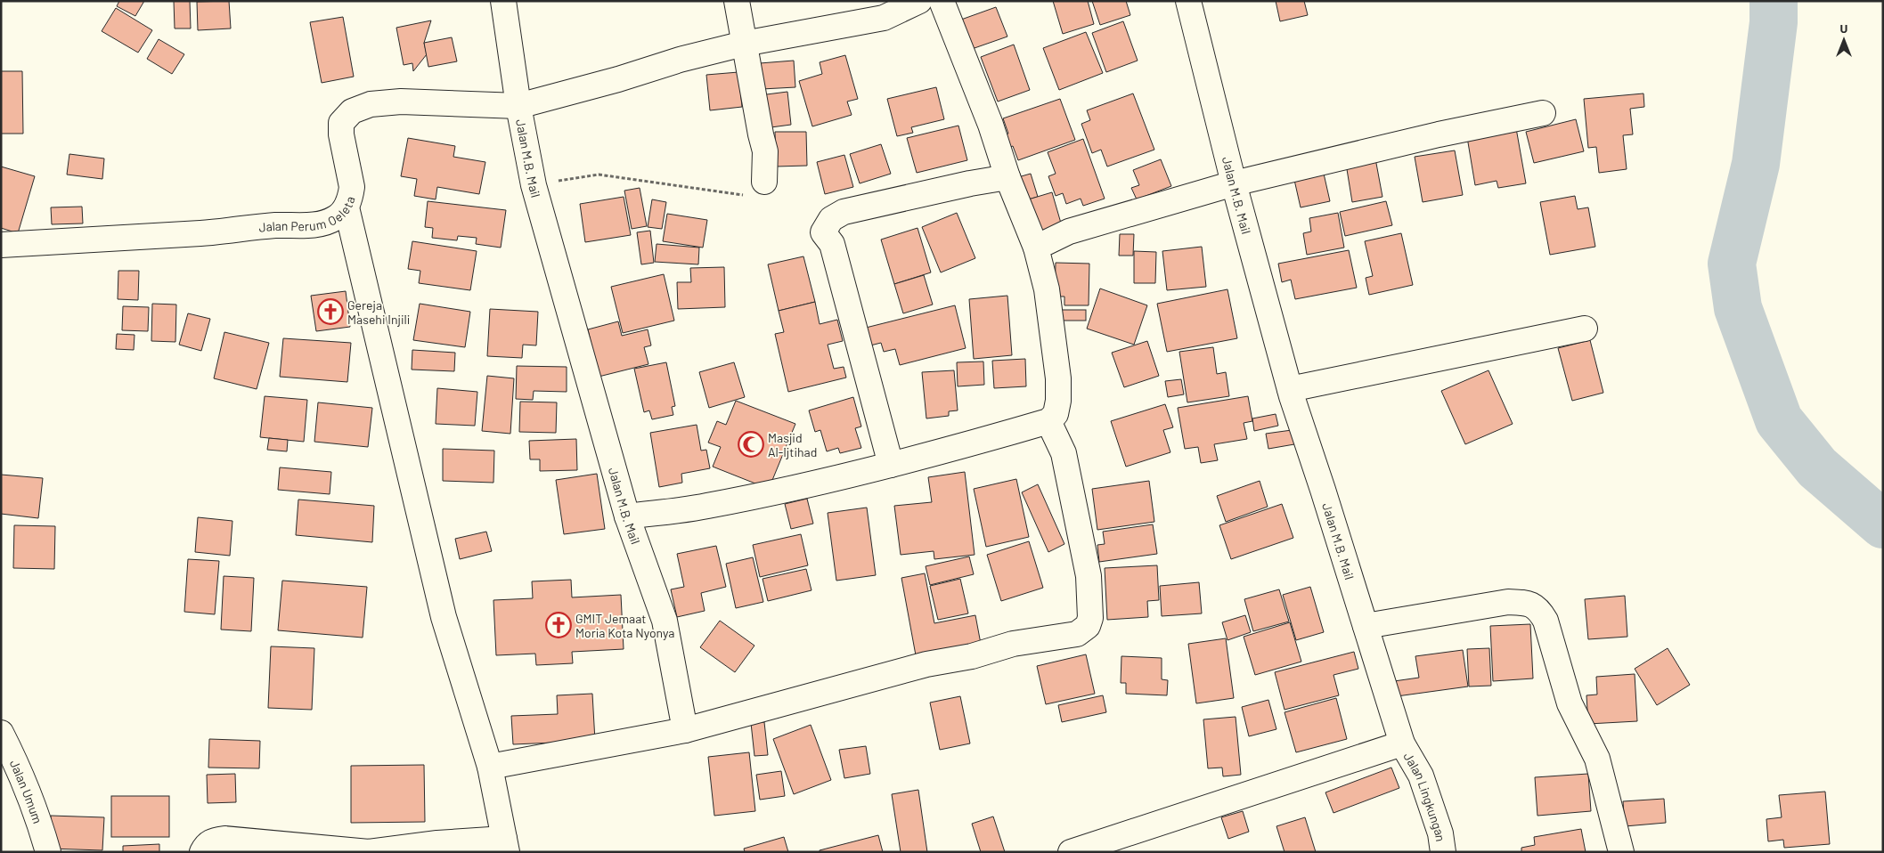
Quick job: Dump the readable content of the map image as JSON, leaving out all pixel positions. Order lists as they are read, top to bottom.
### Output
{
  "streets": {
    "street": [
      "Jalan M.B. Mail",
      "Jalan Perum Oeleta",
      "Jalan Umum",
      "Jalan Lingkungan"
    ]
  },
  "crossings": [
    ["Jalan M.B. Mail", "Jalan Perum Oeleta"],
    ["Jalan M.B. Mail", "Jalan Lingkungan"]
  ],
  "places": {
    "church": ["Gereja Masehi Injili", "GMIT Jemaat Moria Kota Nyonya"],
    "mosque": ["Masjid Al-Ijtihad"]
  },
  "north": "top"
}
